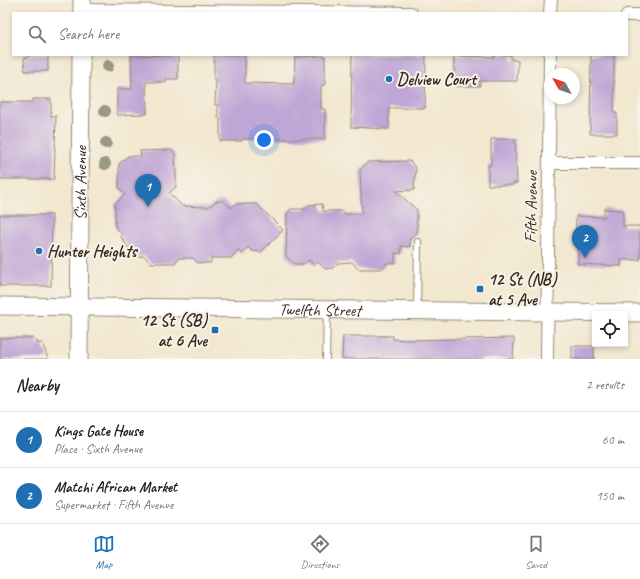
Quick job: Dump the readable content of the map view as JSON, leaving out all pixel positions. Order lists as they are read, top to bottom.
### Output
{
  "streets": {
    "street": ["Sixth Avenue", "Fifth Avenue", "Twelfth Street"]
  },
  "crossings": [
    ["Sixth Avenue", "Twelfth Street"],
    ["Fifth Avenue", "Twelfth Street"]
  ],
  "places": {
    "other": ["Delview Court", "Hunter Heights"],
    "transit": ["12 St (NB) at 5 Ave", "12 St (SB) at 6 Ave"]
  },
  "north": "top left",
  "page": {
    "search": "Search here",
    "pins": ["1", "2"],
    "heading": ["Nearby", "2 results"],
    "list": [
      {
        "mark": "1",
        "name": "Kings Gate House",
        "note": "Place · Sixth Avenue",
        "value": "60 m"
      },
      {
        "mark": "2",
        "name": "Matchi African Market",
        "note": "Supermarket · Fifth Avenue",
        "value": "150 m"
      }
    ],
    "nav": ["Map", "Directions", "Saved"]
  }
}
